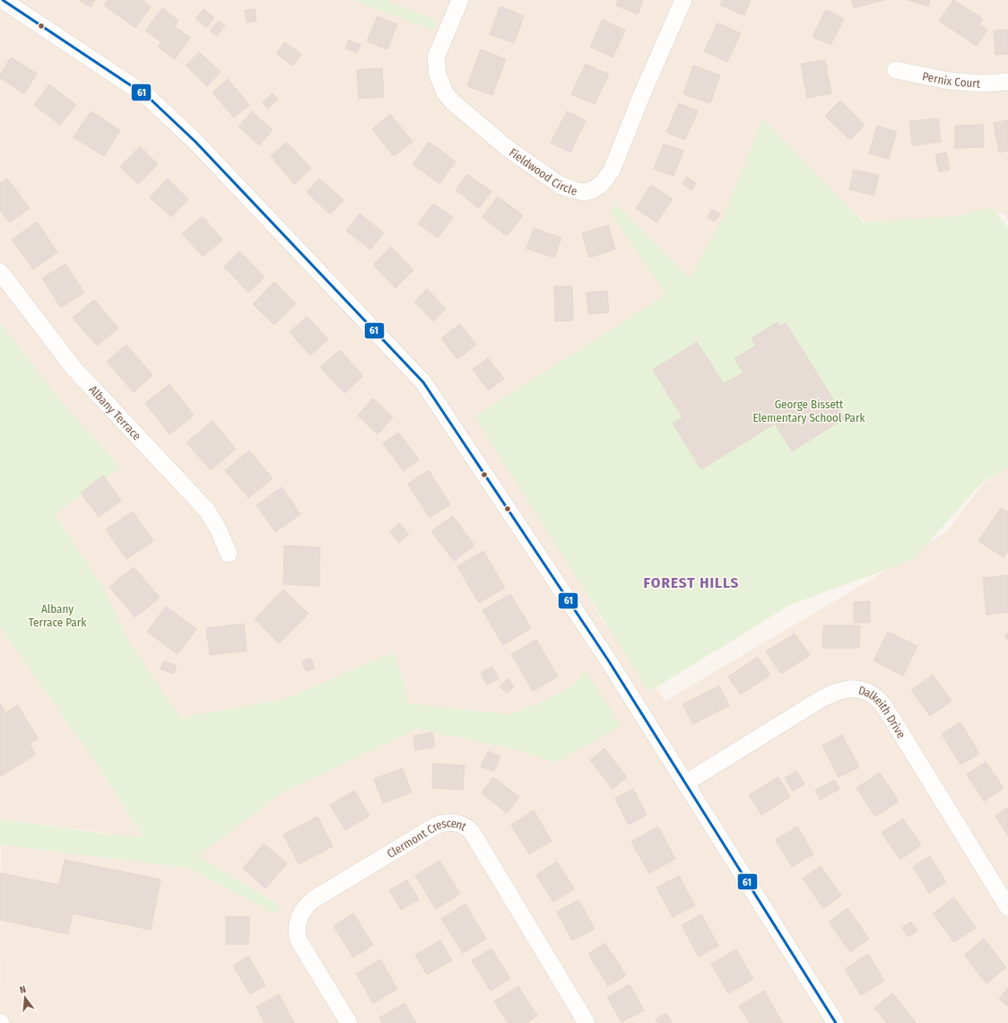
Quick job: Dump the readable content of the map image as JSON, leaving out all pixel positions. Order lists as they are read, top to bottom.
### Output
{
  "streets": {
    "street": [
      "Pernix Court",
      "Fieldwood Circle",
      "Albany Terrace",
      "Dalkeith Drive",
      "Clermont Crescent"
    ]
  },
  "districts": ["FOREST HILLS"],
  "parks": ["George Bissett Elementary School Park", "Albany Terrace Park"],
  "lines": ["transit line 61"],
  "north": "top"
}
